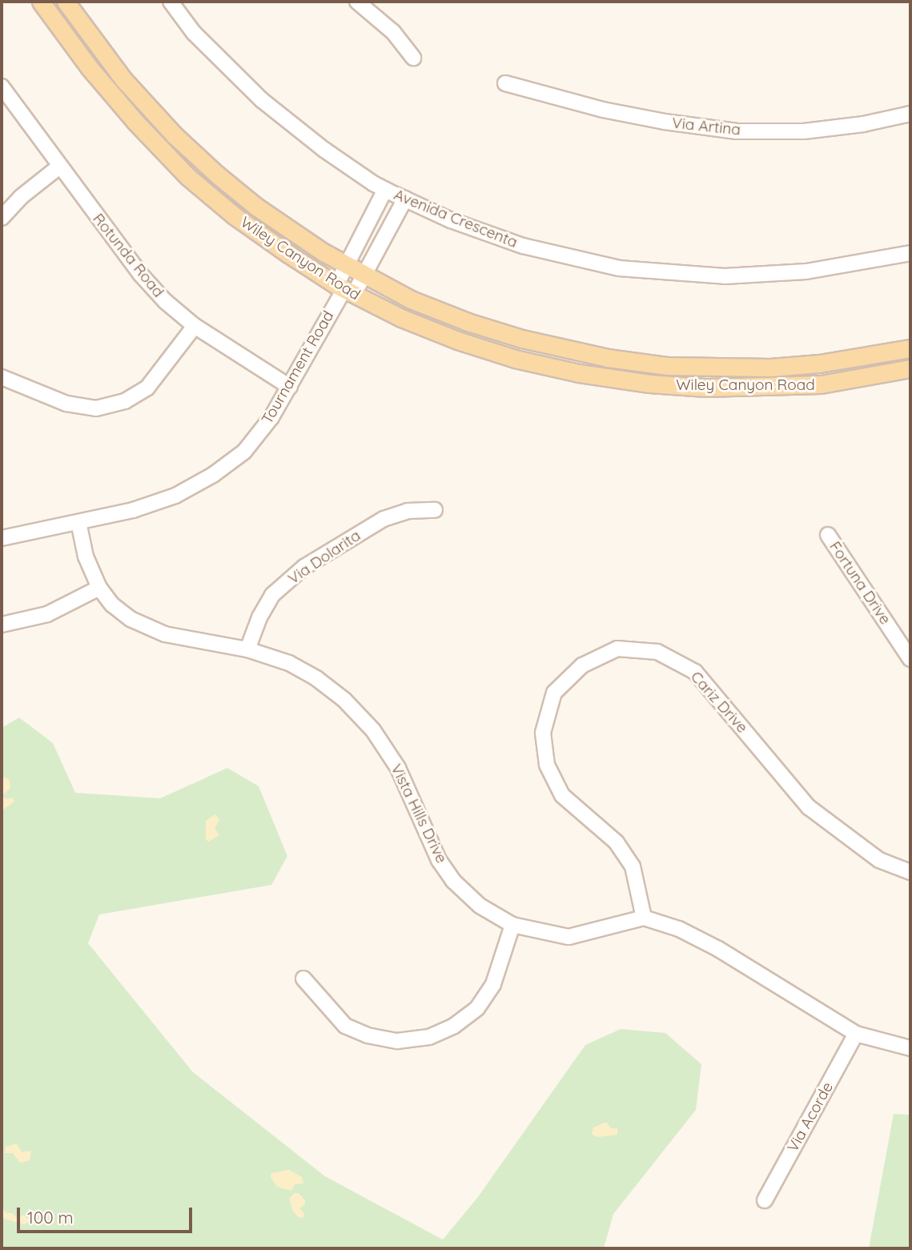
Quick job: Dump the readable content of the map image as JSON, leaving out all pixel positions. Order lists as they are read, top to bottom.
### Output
{
  "streets": {
    "main road": ["Wiley Canyon Road"],
    "street": [
      "Via Artina",
      "Avenida Crescenta",
      "Rotunda Road",
      "Tournament Road",
      "Via Dolarita",
      "Fortuna Drive",
      "Cariz Drive",
      "Vista Hills Drive",
      "Via Acorde"
    ]
  },
  "crossings": [
    ["Avenida Crescenta", "Tournament Road"],
    ["Rotunda Road", "Tournament Road"],
    ["Wiley Canyon Road", "Tournament Road"],
    ["Tournament Road", "Vista Hills Drive"],
    ["Via Dolarita", "Vista Hills Drive"],
    ["Cariz Drive", "Vista Hills Drive"]
  ],
  "scale_bar": "100 m"
}
